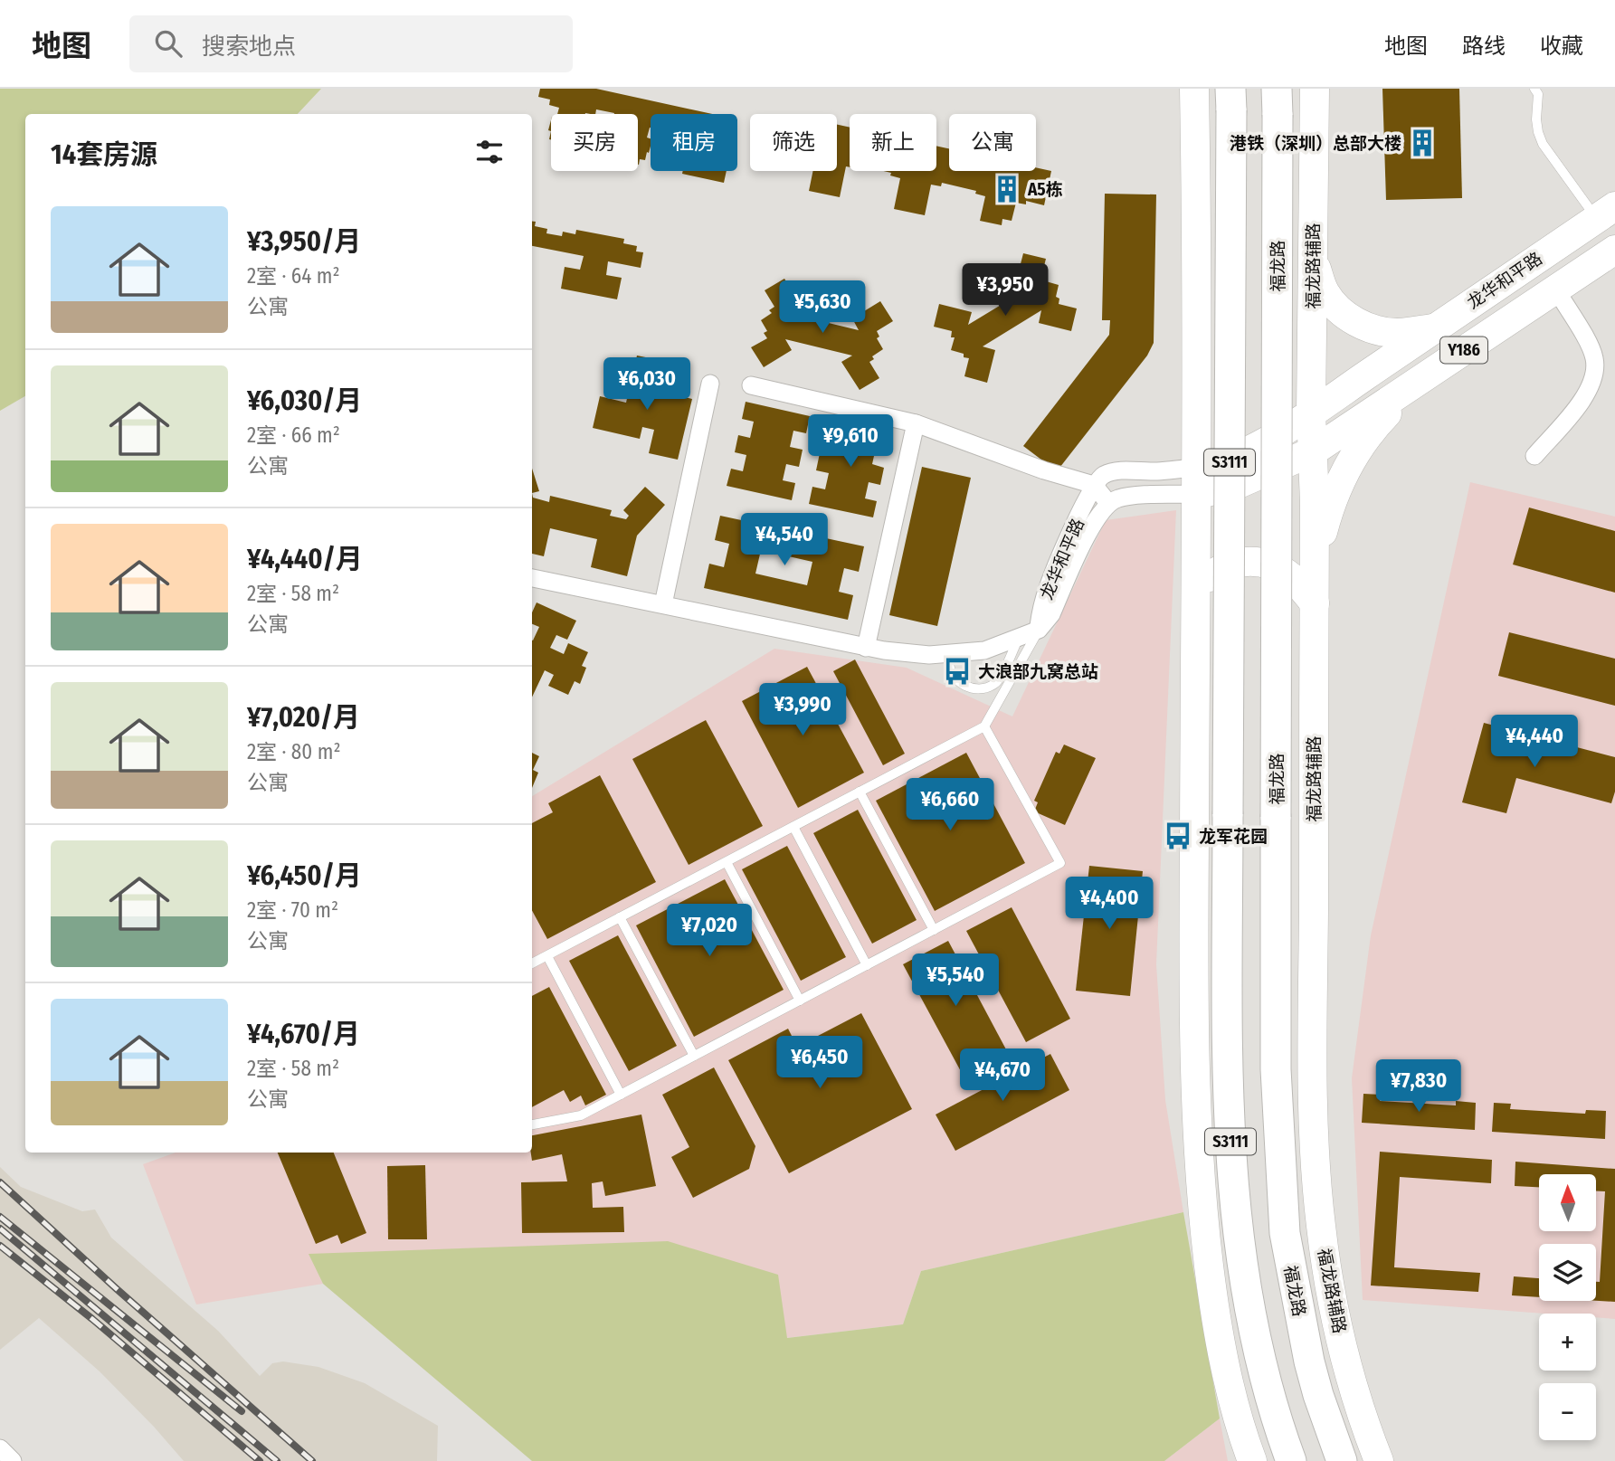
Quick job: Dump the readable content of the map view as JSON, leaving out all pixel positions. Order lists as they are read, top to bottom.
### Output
{
  "streets": {
    "highway": ["福龙路", "S3111"],
    "main road": ["福龙路辅路", "龙华和平路", "Y186"]
  },
  "crossings": [
    ["福龙路辅路", "龙华和平路"]
  ],
  "places": {
    "building": ["港铁（深圳）总部大楼", "A5栋"],
    "bus stop": ["大浪部九窝总站", "龙军花园"]
  },
  "north": "top",
  "page": {
    "header": "地图",
    "search": "搜索地点",
    "nav": ["地图", "路线", "收藏"],
    "chip": [
      "买房",
      "租房",
      "筛选",
      "新上",
      "公寓"
    ],
    "heading": "14套房源",
    "list": [
      {
        "name": "¥3,950/月",
        "note": "2室 · 64 m² · 公寓"
      },
      {
        "name": "¥6,030/月",
        "note": "2室 · 66 m² · 公寓"
      },
      {
        "name": "¥4,440/月",
        "note": "2室 · 58 m² · 公寓"
      },
      {
        "name": "¥7,020/月",
        "note": "2室 · 80 m² · 公寓"
      },
      {
        "name": "¥6,450/月",
        "note": "2室 · 70 m² · 公寓"
      },
      {
        "name": "¥4,670/月",
        "note": "2室 · 58 m² · 公寓"
      }
    ],
    "price": [
      "¥3,950",
      "¥5,630",
      "¥6,030",
      "¥9,610",
      "¥4,540",
      "¥3,990",
      "¥4,440",
      "¥6,660",
      "¥4,400",
      "¥7,020",
      "¥5,540",
      "¥6,450",
      "¥4,670",
      "¥7,830"
    ],
    "map_buttons": ["+", "−"]
  }
}
